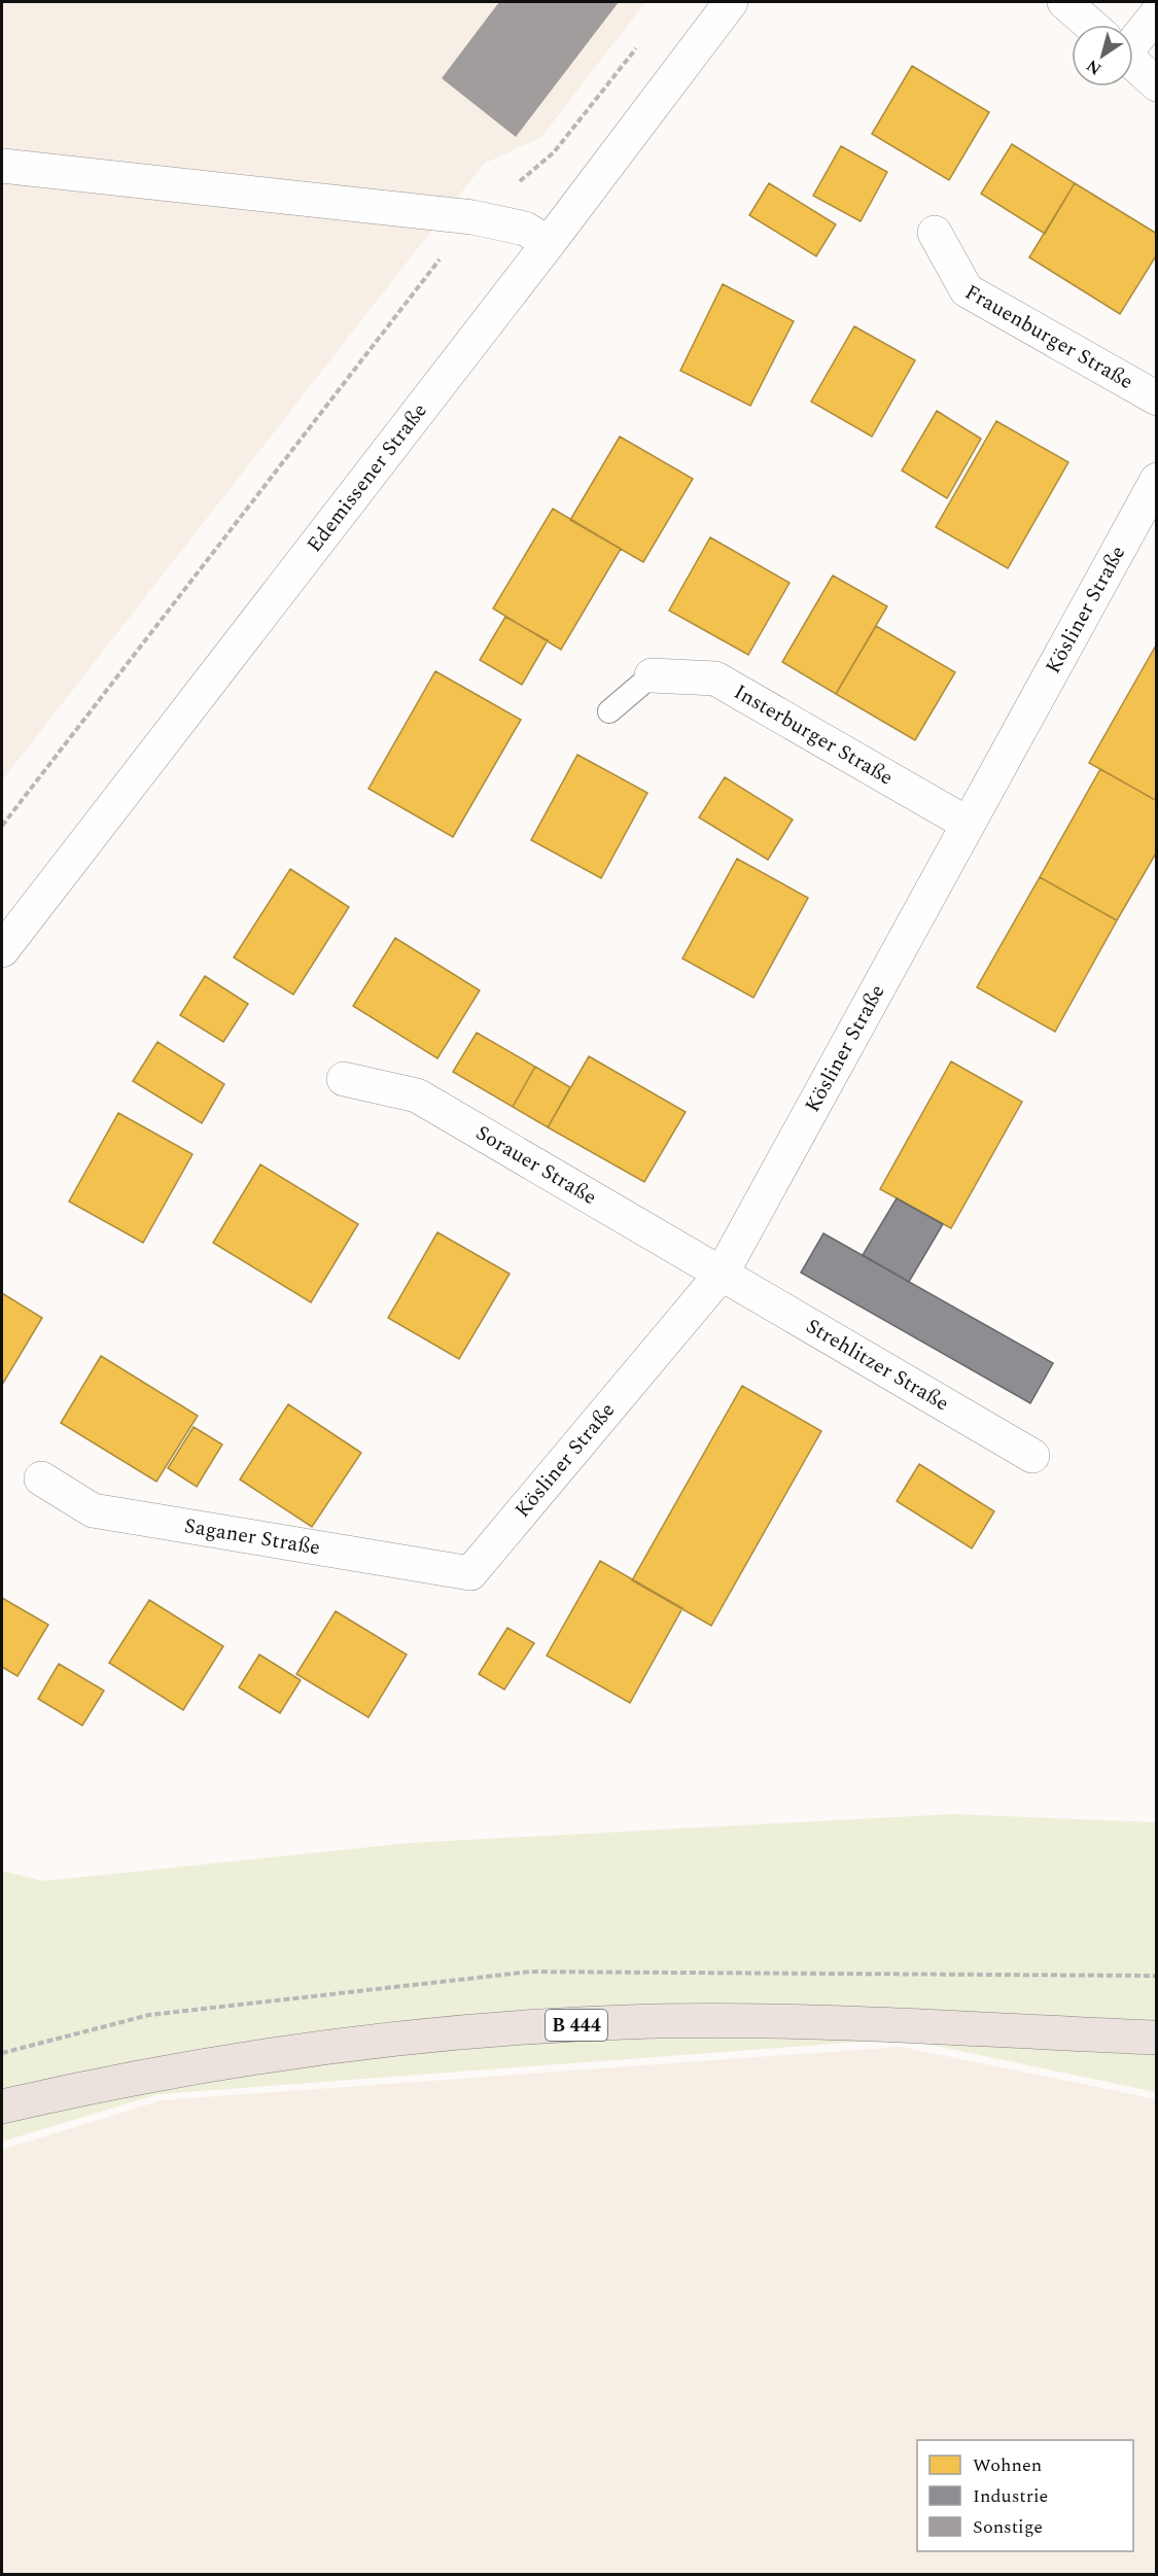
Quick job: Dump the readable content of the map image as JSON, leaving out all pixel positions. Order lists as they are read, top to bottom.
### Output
{
  "streets": {
    "main road": ["B 444"],
    "street": [
      "Frauenburger Straße",
      "Edemissener Straße",
      "Kösliner Straße",
      "Insterburger Straße",
      "Sorauer Straße",
      "Strehlitzer Straße",
      "Saganer Straße"
    ]
  },
  "crossings": [
    ["Kösliner Straße", "Insterburger Straße"],
    ["Kösliner Straße", "Sorauer Straße"],
    ["Kösliner Straße", "Strehlitzer Straße"],
    ["Kösliner Straße", "Saganer Straße"],
    ["Sorauer Straße", "Strehlitzer Straße"]
  ],
  "legend": ["Wohnen", "Industrie", "Sonstige"],
  "north": "bottom left"
}
